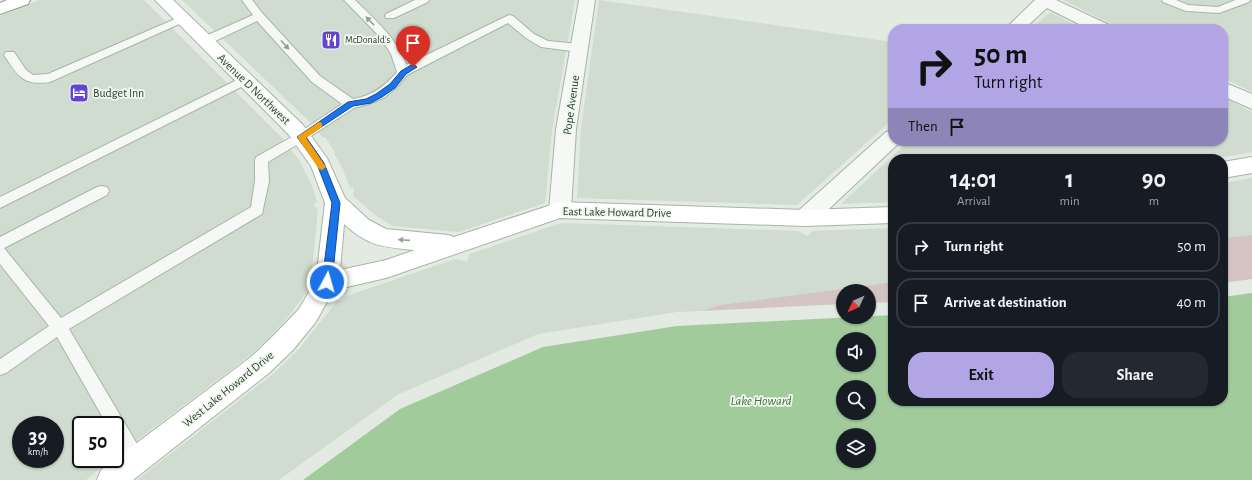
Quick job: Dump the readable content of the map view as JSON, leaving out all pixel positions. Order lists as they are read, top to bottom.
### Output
{
  "streets": {
    "main road": ["Avenue D Northwest", "East Lake Howard Drive", "West Lake Howard Drive"],
    "street": ["Pope Avenue"]
  },
  "crossings": [
    ["Avenue D Northwest", "East Lake Howard Drive"],
    ["Avenue D Northwest", "West Lake Howard Drive"],
    ["Pope Avenue", "East Lake Howard Drive"],
    ["East Lake Howard Drive", "West Lake Howard Drive"]
  ],
  "water": ["Lake Howard"],
  "places": {
    "restaurant": ["McDonald's"],
    "hotel": ["Budget Inn"]
  },
  "north": "bottom left",
  "page": {
    "turn": ["50 m", "Turn right"],
    "then": "Then",
    "eta": [
      "14:01",
      "Arrival",
      "1",
      "min",
      "90",
      "m"
    ],
    "list": [
      {
        "name": "Turn right",
        "value": "50 m"
      },
      {
        "name": "Arrive at destination",
        "value": "40 m"
      }
    ],
    "buttons": ["Exit", "Share"],
    "speed": "39 km/h",
    "limit": "50"
  }
}
